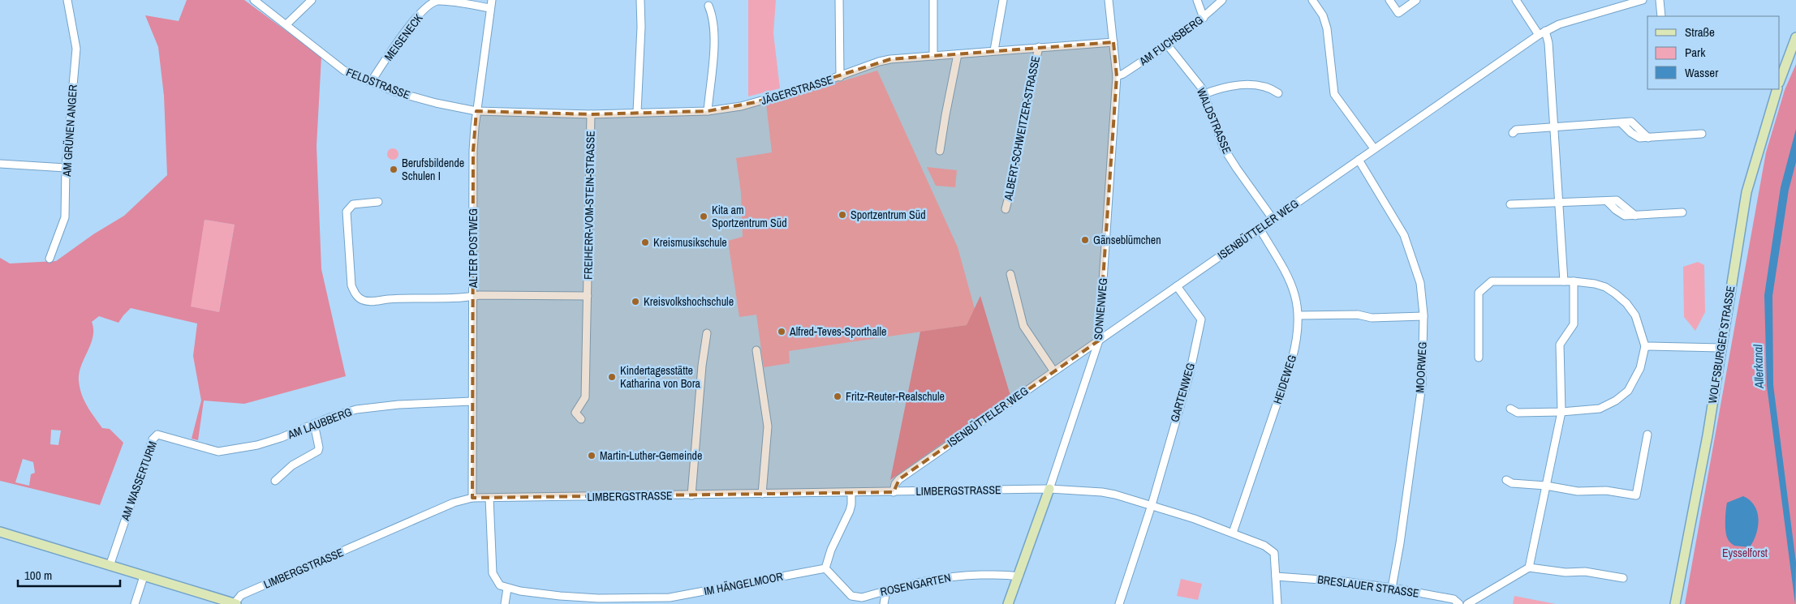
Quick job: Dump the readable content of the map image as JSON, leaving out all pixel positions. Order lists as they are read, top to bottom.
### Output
{
  "streets": {
    "street": [
      "MEISENECK",
      "AM FUCHSBERG",
      "FELDSTRASSE",
      "JÄGERSTRASSE",
      "WALDSTRASSE",
      "ALBERT-SCHWEITZER-STRASSE",
      "AM GRÜNEN ANGER",
      "FREIHERR-VOM-STEIN-STRASSE",
      "ISENBÜTTELER WEG",
      "ALTER POSTWEG",
      "SONNENWEG",
      "WOLFSBURGER STRASSE",
      "MOORWEG",
      "HEIDEWEG",
      "GARTENWEG",
      "AM LAUBBERG",
      "AM WASSERTURM",
      "LIMBERGSTRASSE",
      "IM HÄNGELMOOR",
      "ROSENGARTEN",
      "BRESLAUER STRASSE"
    ]
  },
  "crossings": [
    ["MEISENECK", "FELDSTRASSE"],
    ["MEISENECK", "ALTER POSTWEG"],
    ["AM FUCHSBERG", "WALDSTRASSE"],
    ["AM FUCHSBERG", "SONNENWEG"],
    ["FELDSTRASSE", "JÄGERSTRASSE"],
    ["FELDSTRASSE", "ALTER POSTWEG"],
    ["JÄGERSTRASSE", "ALBERT-SCHWEITZER-STRASSE"],
    ["JÄGERSTRASSE", "FREIHERR-VOM-STEIN-STRASSE"],
    ["JÄGERSTRASSE", "ALTER POSTWEG"],
    ["JÄGERSTRASSE", "SONNENWEG"],
    ["WALDSTRASSE", "ISENBÜTTELER WEG"],
    ["FREIHERR-VOM-STEIN-STRASSE", "ALTER POSTWEG"],
    ["ISENBÜTTELER WEG", "SONNENWEG"],
    ["ISENBÜTTELER WEG", "MOORWEG"],
    ["ISENBÜTTELER WEG", "HEIDEWEG"],
    ["ISENBÜTTELER WEG", "GARTENWEG"],
    ["ISENBÜTTELER WEG", "LIMBERGSTRASSE"],
    ["ALTER POSTWEG", "AM LAUBBERG"],
    ["ALTER POSTWEG", "LIMBERGSTRASSE"],
    ["SONNENWEG", "LIMBERGSTRASSE"],
    ["SONNENWEG", "ROSENGARTEN"],
    ["MOORWEG", "BRESLAUER STRASSE"],
    ["HEIDEWEG", "LIMBERGSTRASSE"],
    ["GARTENWEG", "LIMBERGSTRASSE"],
    ["AM LAUBBERG", "AM WASSERTURM"],
    ["LIMBERGSTRASSE", "BRESLAUER STRASSE"],
    ["IM HÄNGELMOOR", "ROSENGARTEN"]
  ],
  "water": ["Allerkanal"],
  "parks": ["Eysselforst"],
  "places": [
    "Berufsbildende Schulen I",
    "Sportzentrum Süd",
    "Kita am Sportzentrum Süd",
    "Gänseblümchen",
    "Kreismusikschule",
    "Kreisvolkshochschule",
    "Alfred-Teves-Sporthalle",
    "Kindertagesstätte Katharina von Bora",
    "Fritz-Reuter-Realschule",
    "Martin-Luther-Gemeinde"
  ],
  "legend": ["Straße", "Park", "Wasser"],
  "scale_bar": "100 m"
}
